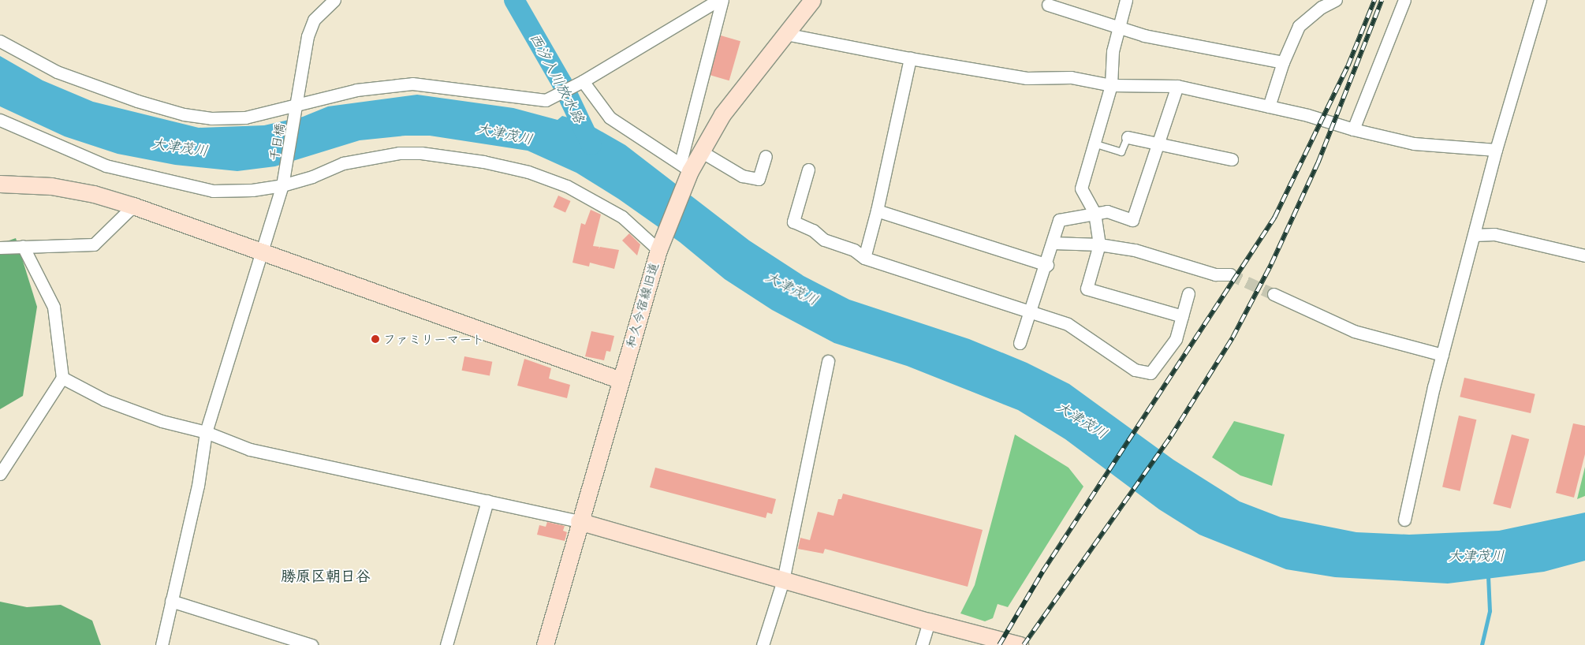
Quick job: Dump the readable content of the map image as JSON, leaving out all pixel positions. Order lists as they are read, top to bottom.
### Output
{
  "streets": {
    "street": ["千日橋", "和久今宿線旧道"]
  },
  "districts": ["勝原区朝日谷"],
  "water": ["西汐入川放水路", "大津茂川"],
  "places": ["ファミリーマート"]
}
